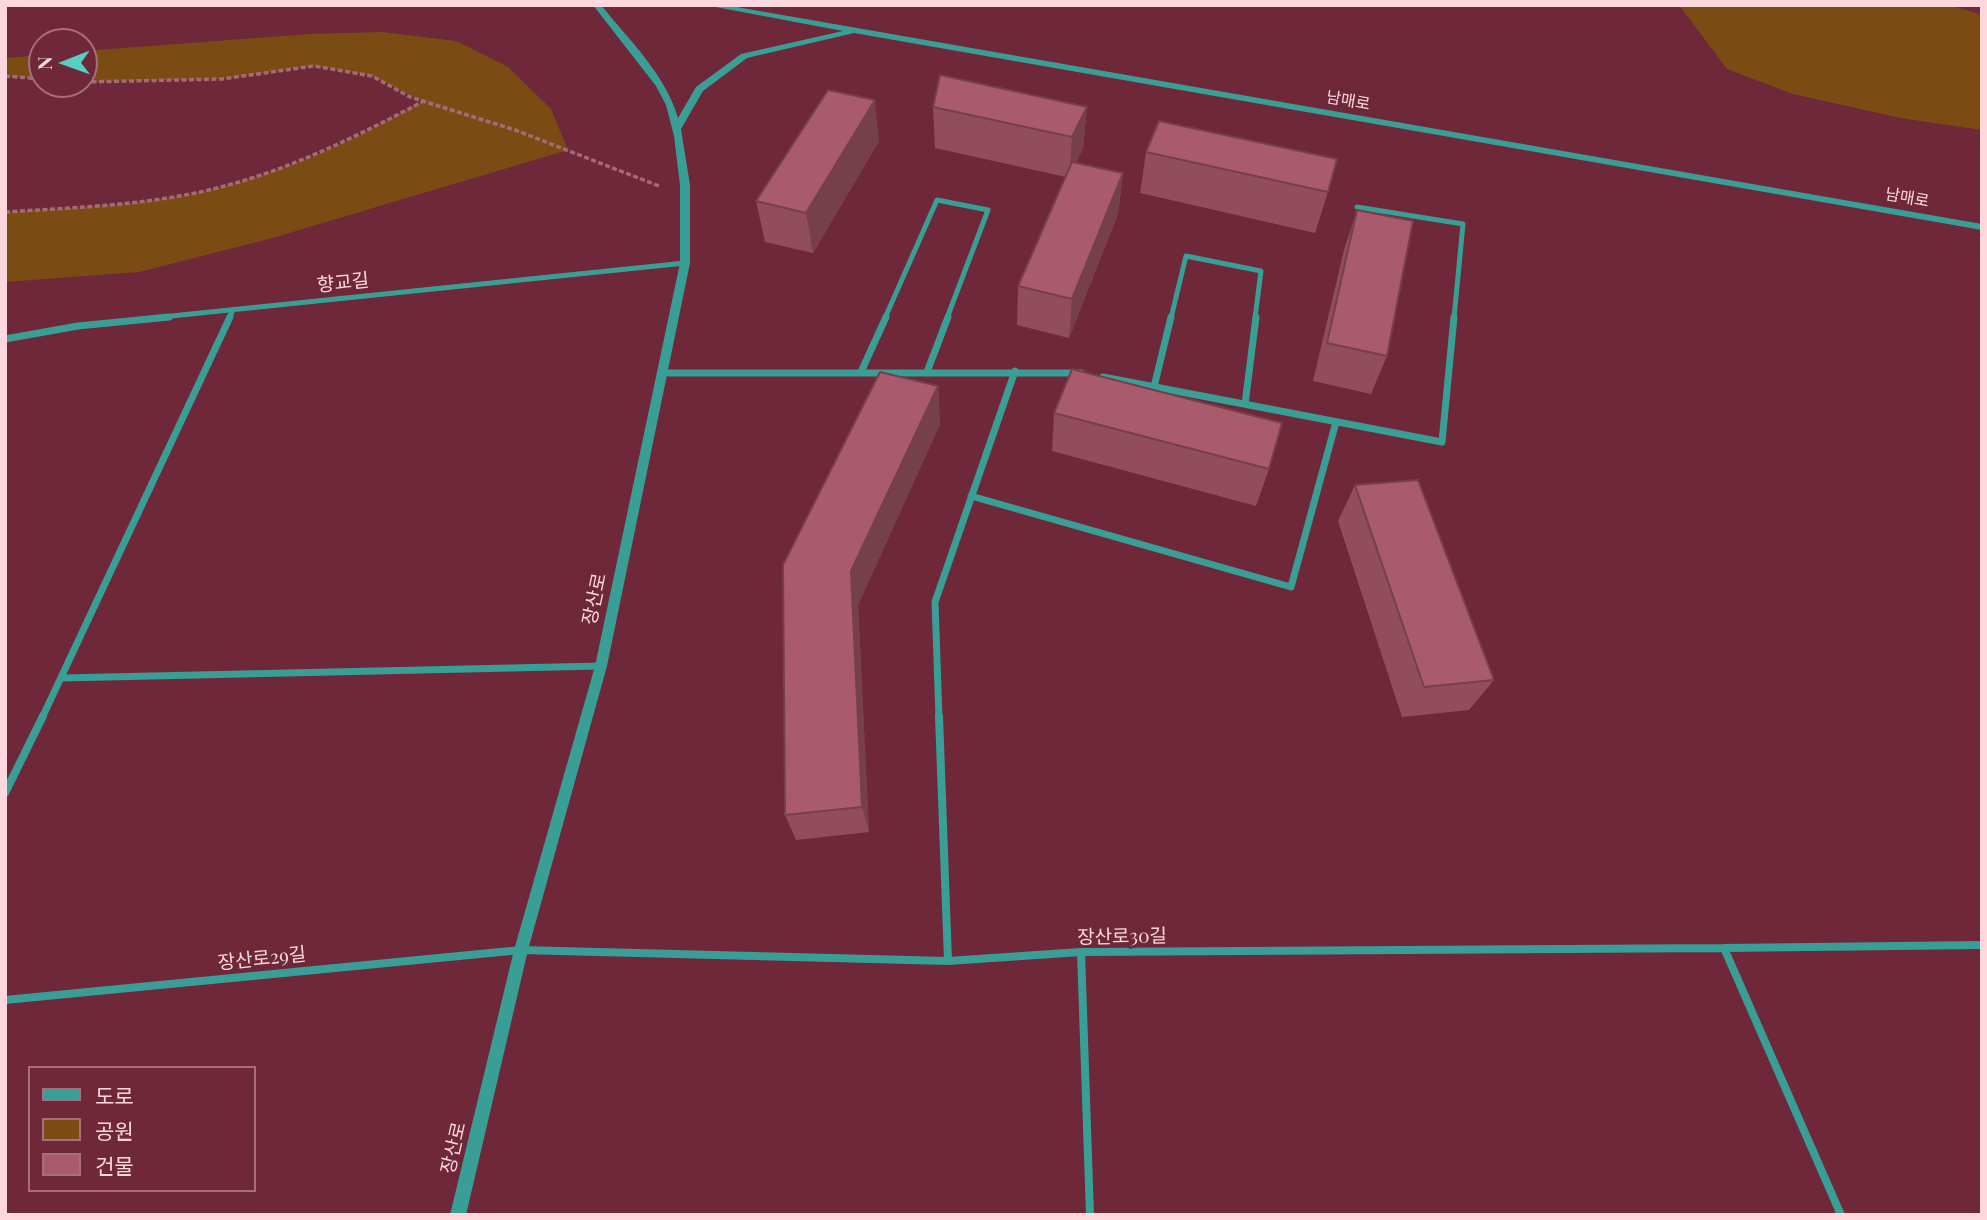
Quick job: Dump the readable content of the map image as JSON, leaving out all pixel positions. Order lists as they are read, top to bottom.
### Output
{
  "streets": {
    "street": [
      "남매로",
      "향교길",
      "장산로",
      "장산로30길",
      "장산로29길"
    ]
  },
  "crossings": [
    ["향교길", "장산로"],
    ["장산로", "장산로30길"],
    ["장산로", "장산로29길"],
    ["장산로30길", "장산로29길"]
  ],
  "legend": ["도로", "공원", "건물"],
  "north": "left"
}
